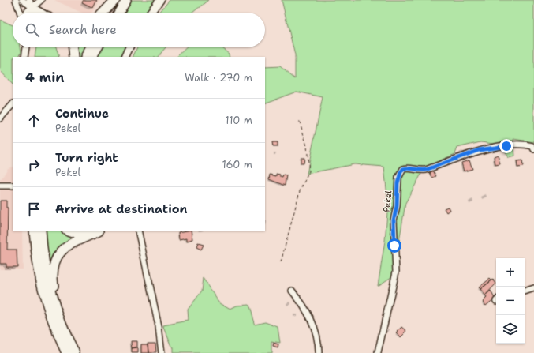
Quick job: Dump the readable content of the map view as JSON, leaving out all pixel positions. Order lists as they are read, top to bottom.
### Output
{
  "streets": {
    "street": ["Pekel"]
  },
  "page": {
    "search": "Search here",
    "heading": ["4 min", "Walk · 270 m"],
    "list": [
      ["Continue", "Pekel", "110 m"],
      ["Turn right", "Pekel", "160 m"],
      "Arrive at destination"
    ],
    "map_buttons": ["+", "−"]
  }
}
